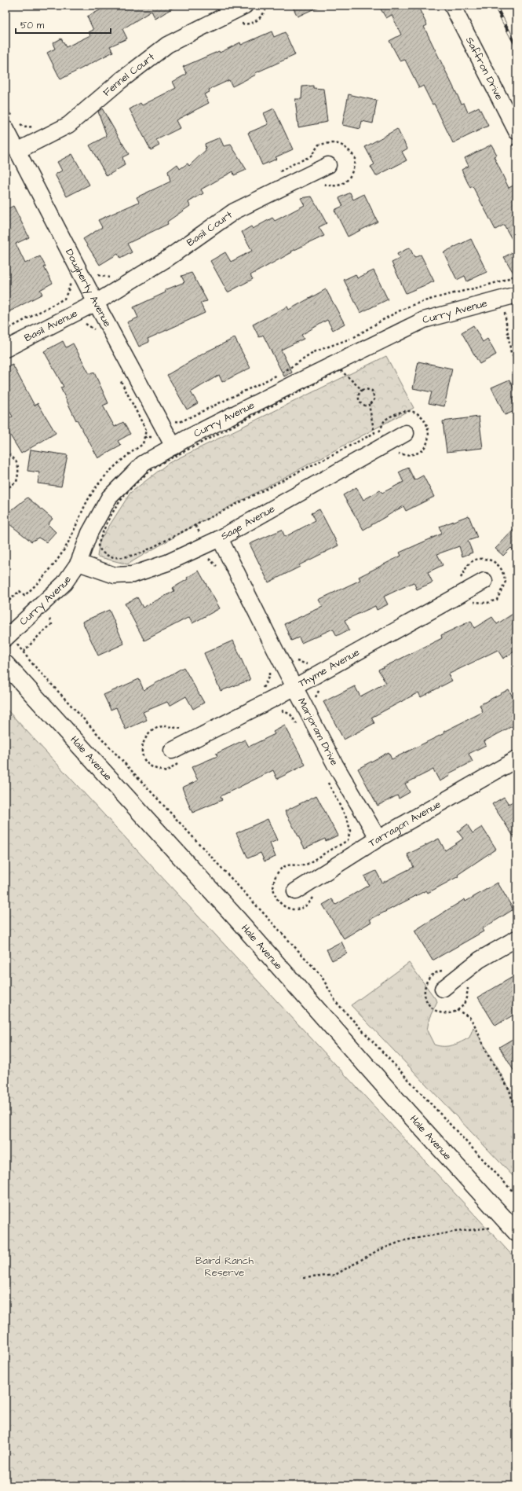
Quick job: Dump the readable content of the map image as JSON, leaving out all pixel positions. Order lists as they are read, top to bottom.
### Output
{
  "streets": {
    "main road": ["Hale Avenue"],
    "street": [
      "Saffron Drive",
      "Fennel Court",
      "Basil Court",
      "Dougherty Avenue",
      "Curry Avenue",
      "Basil Avenue",
      "Sage Avenue",
      "Thyme Avenue",
      "Marjoram Drive",
      "Tarragon Avenue"
    ]
  },
  "crossings": [
    ["Fennel Court", "Dougherty Avenue"],
    ["Basil Court", "Dougherty Avenue"],
    ["Basil Court", "Basil Avenue"],
    ["Dougherty Avenue", "Curry Avenue"],
    ["Dougherty Avenue", "Basil Avenue"],
    ["Curry Avenue", "Sage Avenue"],
    ["Sage Avenue", "Marjoram Drive"],
    ["Thyme Avenue", "Marjoram Drive"],
    ["Marjoram Drive", "Tarragon Avenue"]
  ],
  "parks": ["Baird Ranch Reserve"],
  "scale_bar": "50 m"
}
